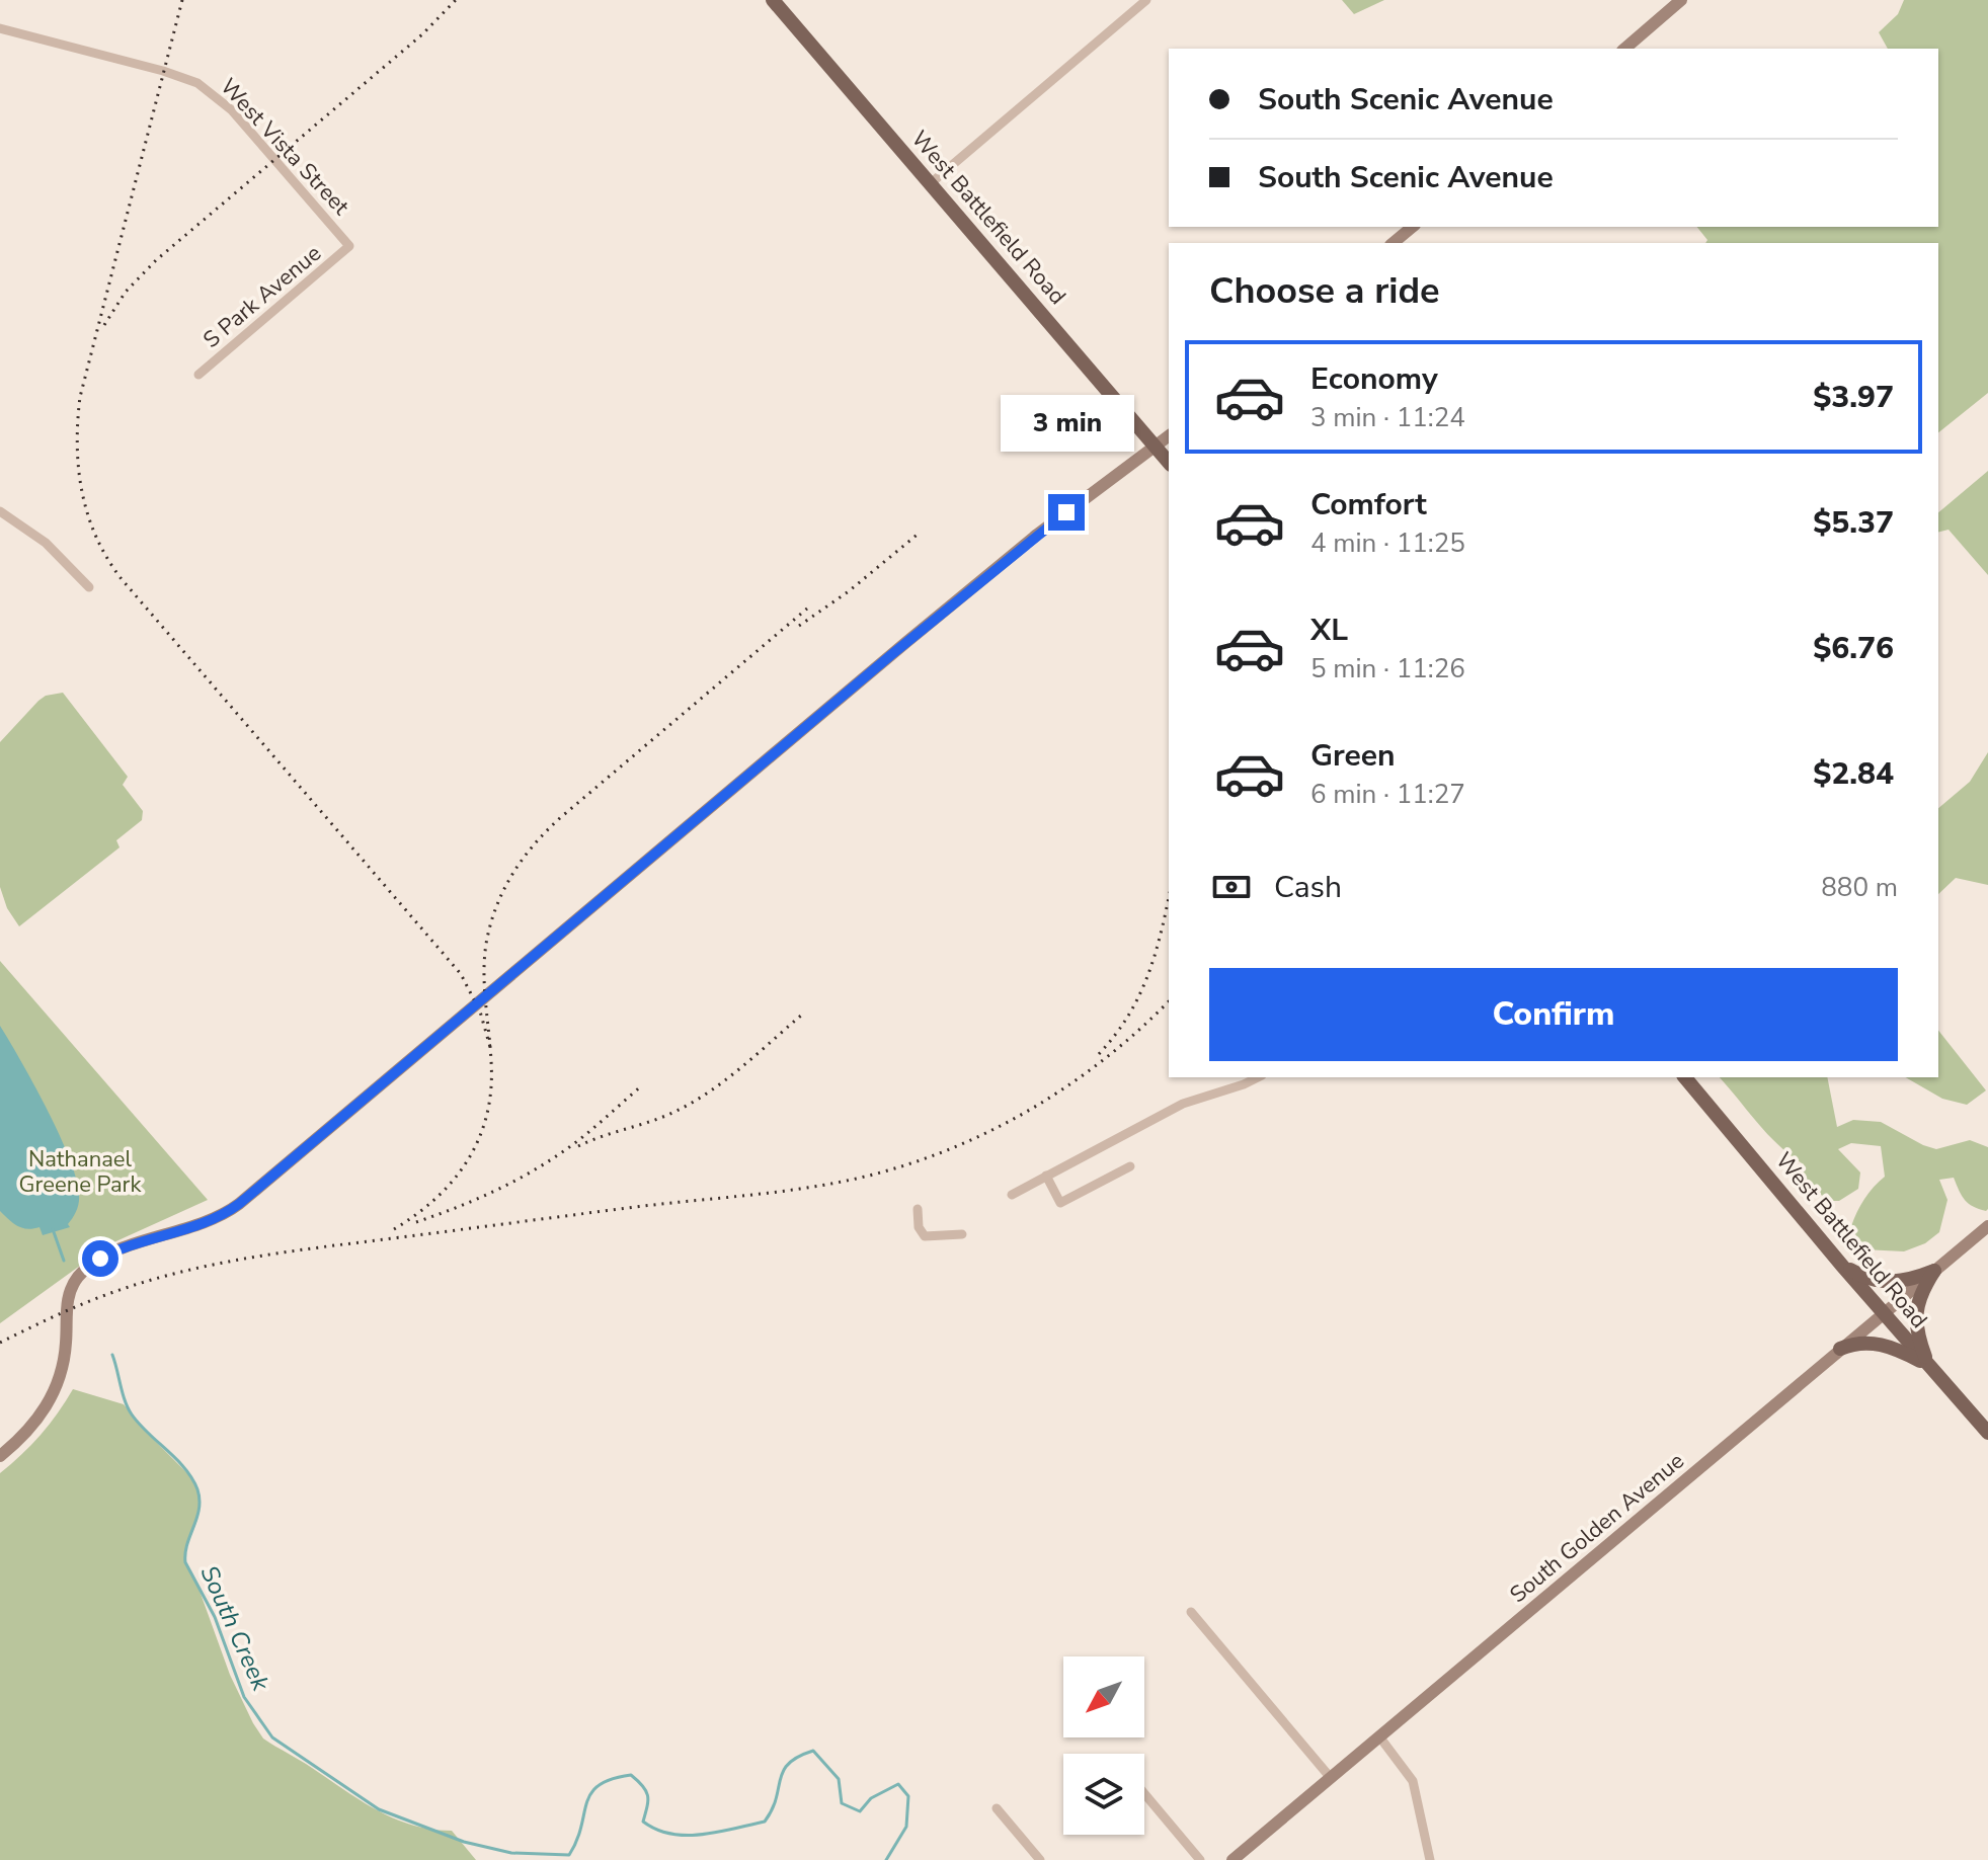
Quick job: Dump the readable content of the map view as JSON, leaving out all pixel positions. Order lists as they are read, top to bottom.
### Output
{
  "streets": {
    "main road": ["West Battlefield Road", "South Golden Avenue"],
    "street": ["West Vista Street", "S Park Avenue"]
  },
  "crossings": [
    ["West Vista Street", "S Park Avenue"],
    ["West Battlefield Road", "South Golden Avenue"]
  ],
  "water": ["South Creek"],
  "parks": ["Nathanael Greene Park"],
  "north": "bottom left",
  "page": {
    "banner": ["South Scenic Avenue", "South Scenic Avenue"],
    "heading": "Choose a ride",
    "list": [
      {
        "name": "Economy",
        "note": "3 min · 11:24",
        "value": "$3.97"
      },
      {
        "name": "Comfort",
        "note": "4 min · 11:25",
        "value": "$5.37"
      },
      {
        "name": "XL",
        "note": "5 min · 11:26",
        "value": "$6.76"
      },
      {
        "name": "Green",
        "note": "6 min · 11:27",
        "value": "$2.84"
      }
    ],
    "bubble": "3 min",
    "pay": ["Cash", "880 m"],
    "buttons": "Confirm"
  }
}
